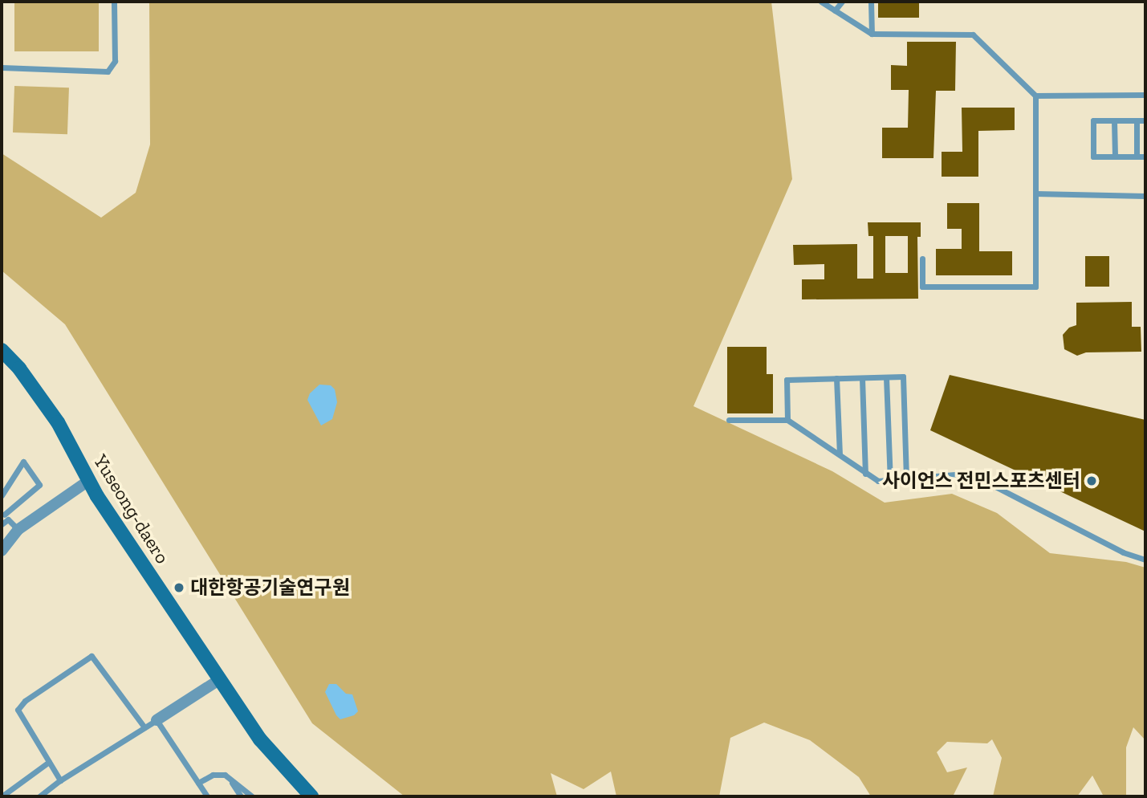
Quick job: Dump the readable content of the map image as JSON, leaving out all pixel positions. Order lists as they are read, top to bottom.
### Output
{
  "streets": {
    "main road": ["Yuseong-daero"]
  },
  "places": ["사이언스 전민스포츠센터", "대한항공기술연구원"]
}
